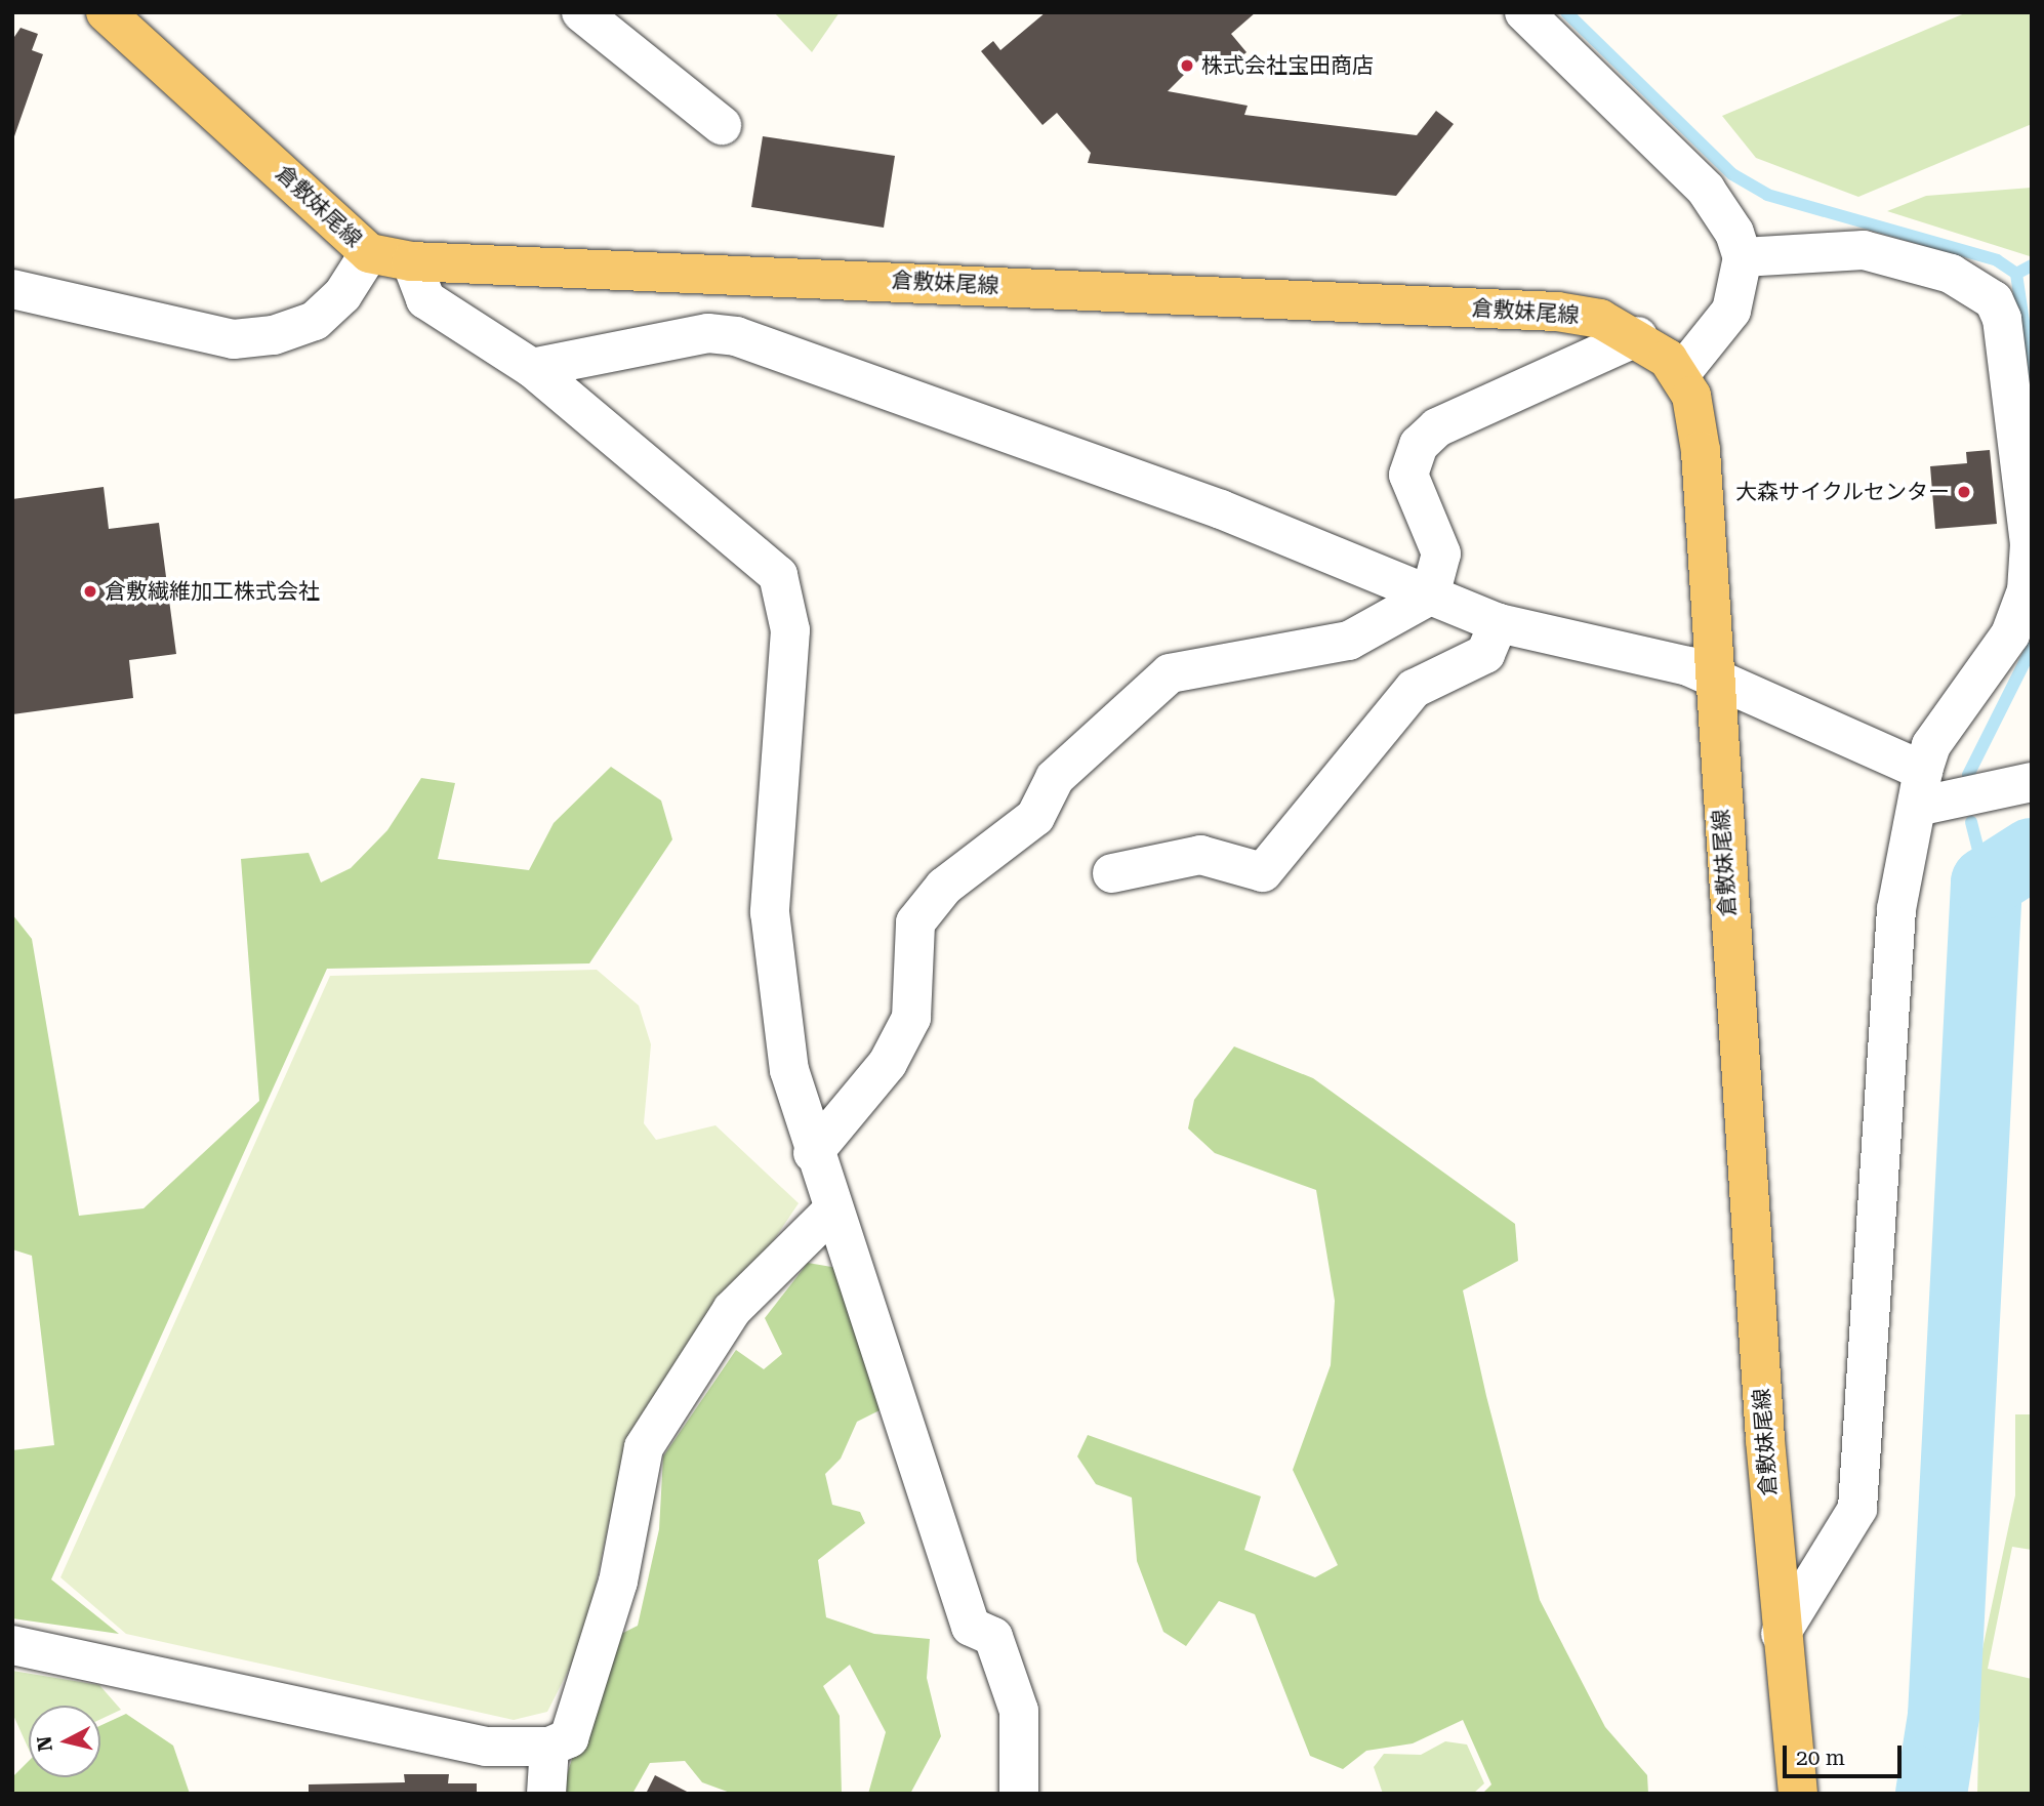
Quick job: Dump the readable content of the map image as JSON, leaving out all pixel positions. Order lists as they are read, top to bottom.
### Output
{
  "streets": {
    "main road": ["倉敷妹尾線"]
  },
  "places": ["株式会社宝田商店", "大森サイクルセンター", "倉敷繊維加工株式会社"],
  "scale_bar": "20 m",
  "north": "left"
}
